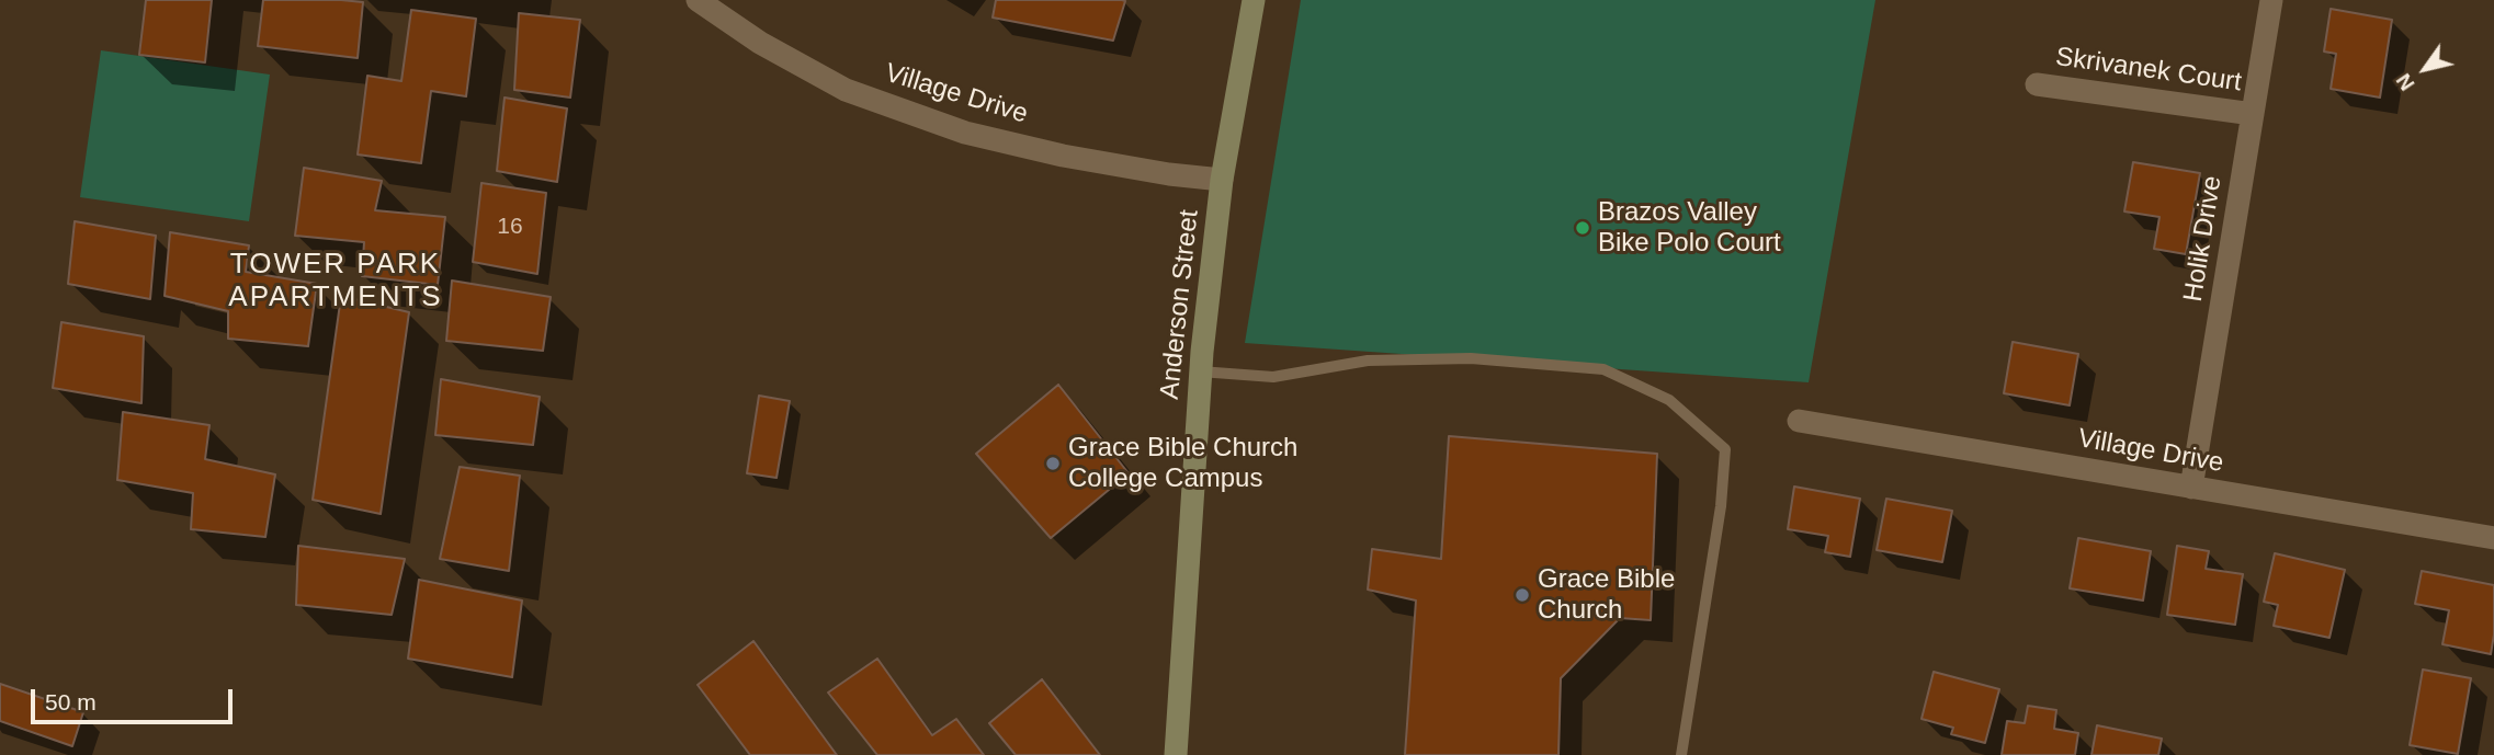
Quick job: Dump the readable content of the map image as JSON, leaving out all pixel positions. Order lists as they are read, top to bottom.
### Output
{
  "streets": {
    "street": [
      "Skrivanek Court",
      "Village Drive",
      "Holik Drive",
      "Anderson Street"
    ]
  },
  "crossings": [
    ["Skrivanek Court", "Holik Drive"],
    ["Village Drive", "Holik Drive"],
    ["Village Drive", "Anderson Street"]
  ],
  "districts": ["TOWER PARK APARTMENTS"],
  "places": ["Brazos Valley Bike Polo Court", "Grace Bible Church College Campus", "Grace Bible Church"],
  "house_numbers": ["16"],
  "scale_bar": "50 m",
  "north": "bottom left"
}
